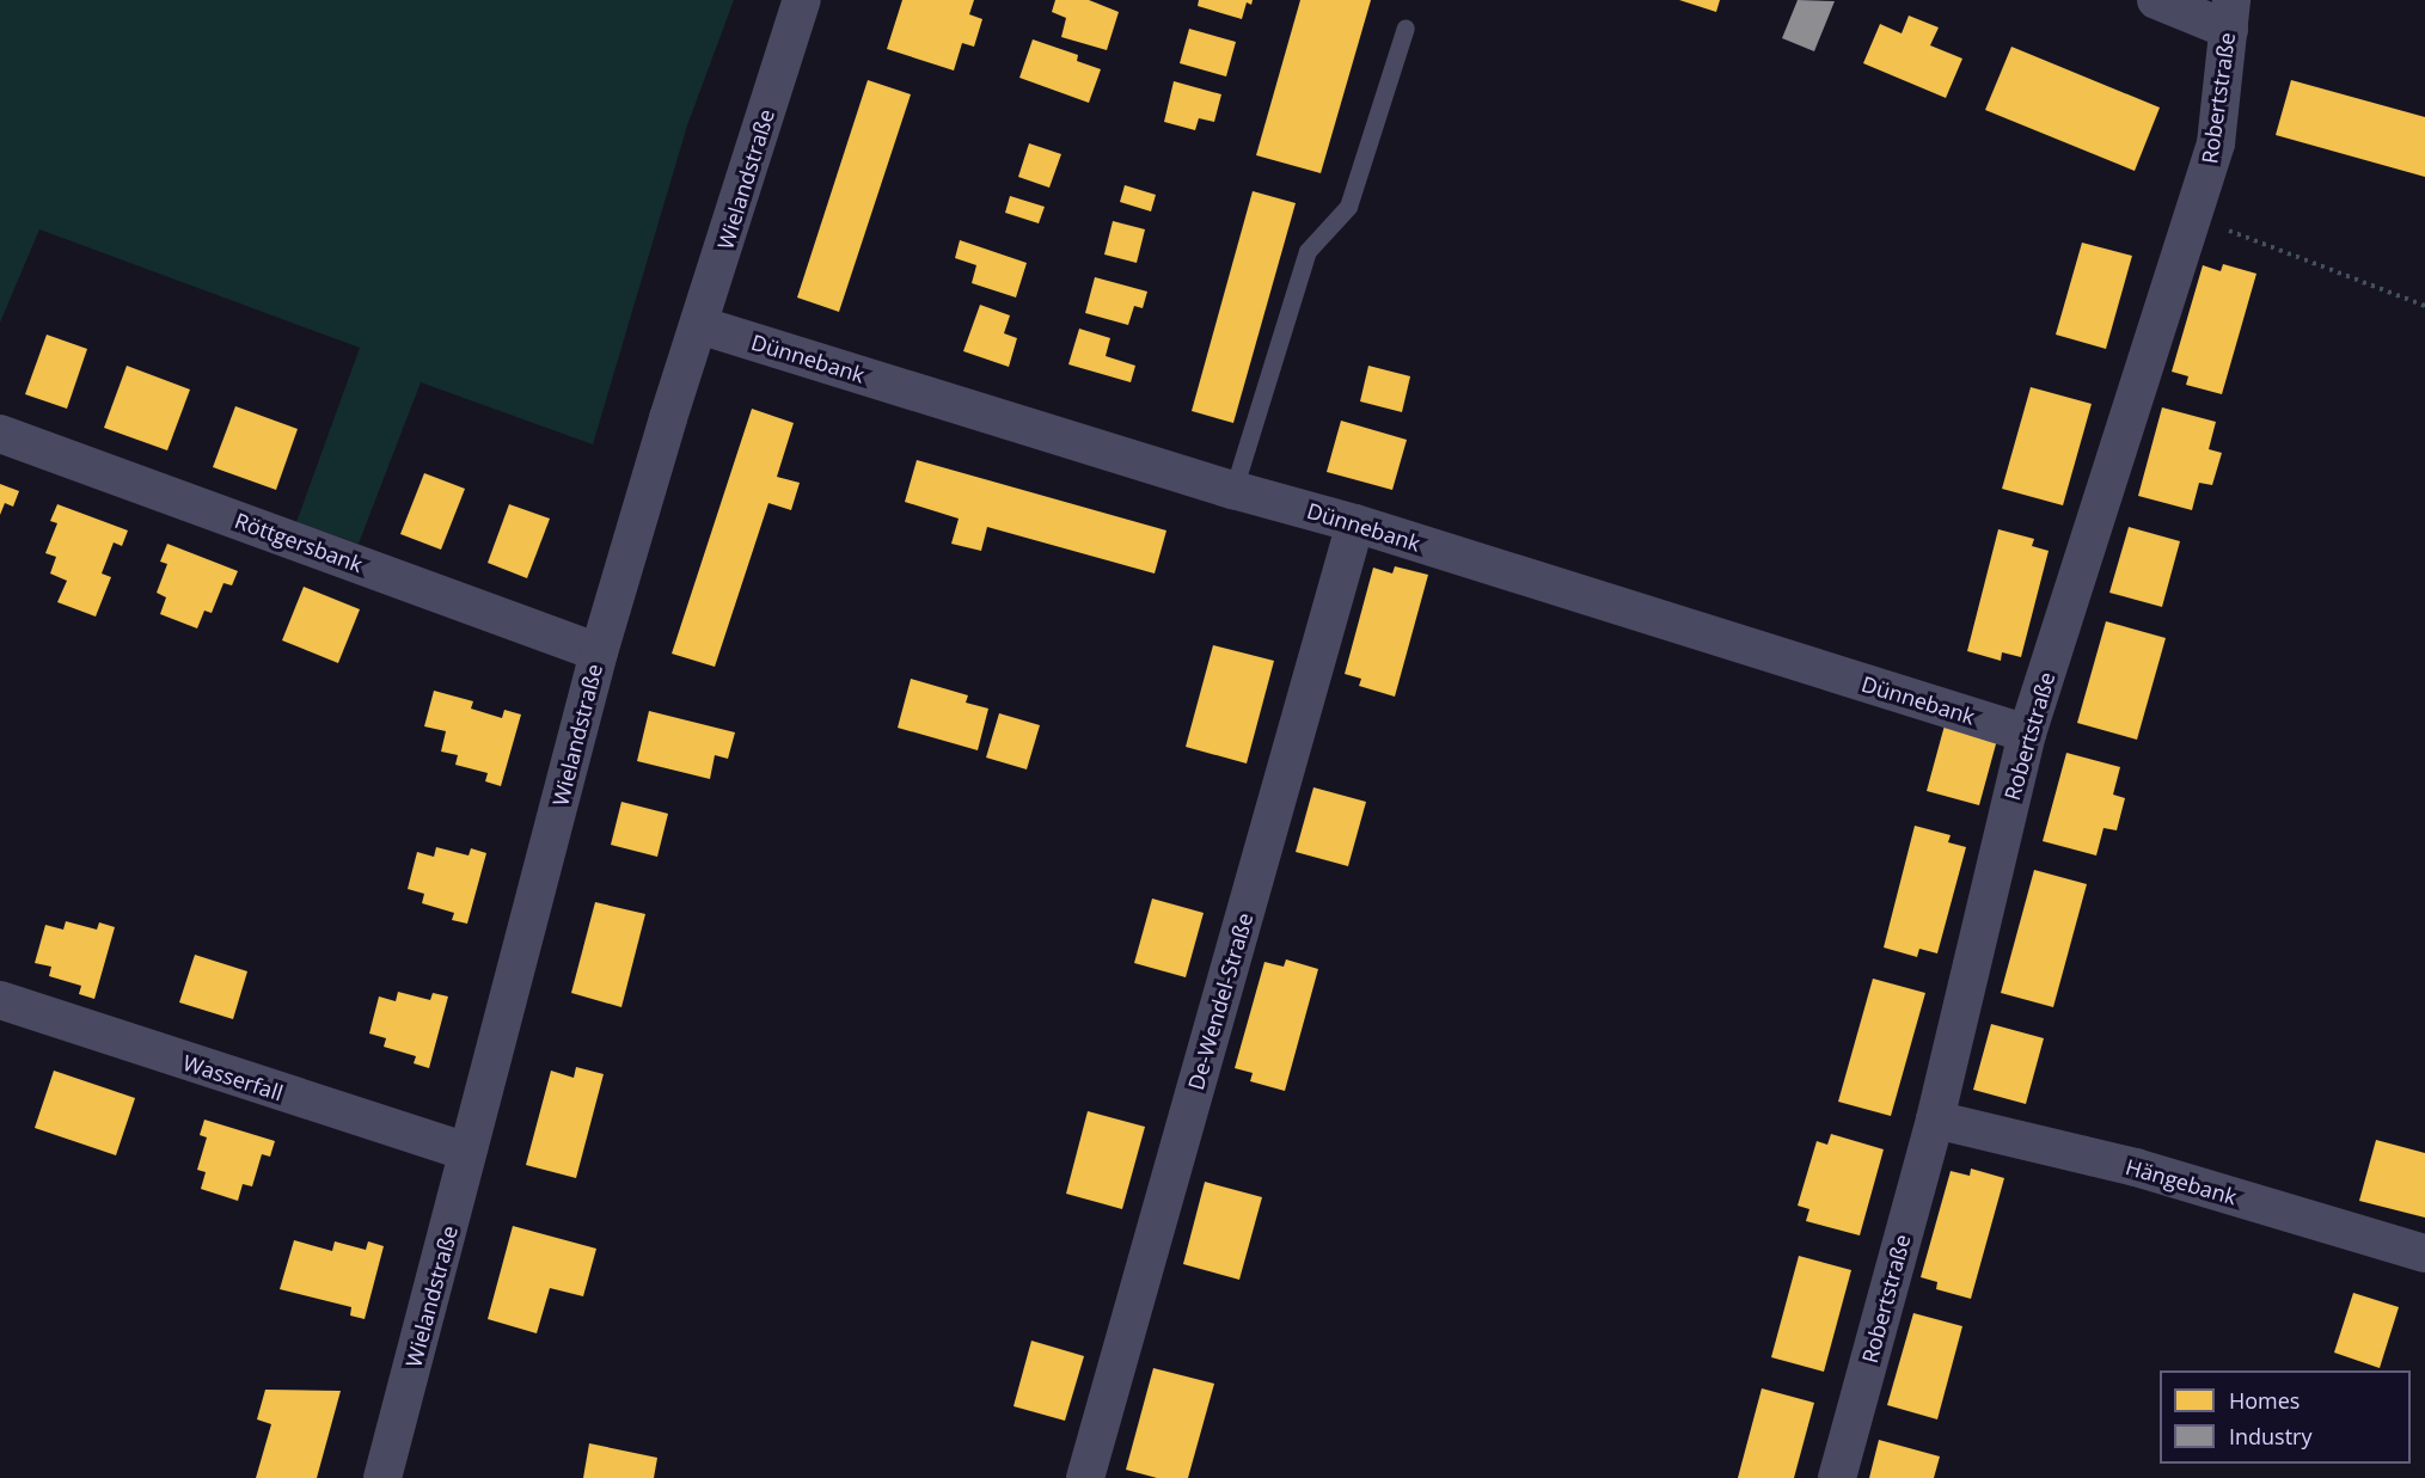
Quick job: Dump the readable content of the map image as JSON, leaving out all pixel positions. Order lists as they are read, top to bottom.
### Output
{
  "streets": {
    "street": [
      "Robertstraße",
      "Wielandstraße",
      "Dünnebank",
      "Röttgersbank",
      "De-Wendel-Straße",
      "Wasserfall",
      "Hängebank"
    ]
  },
  "crossings": [
    ["Robertstraße", "Dünnebank"],
    ["Robertstraße", "Hängebank"],
    ["Wielandstraße", "Dünnebank"],
    ["Wielandstraße", "Röttgersbank"],
    ["Wielandstraße", "Wasserfall"],
    ["Dünnebank", "De-Wendel-Straße"]
  ],
  "legend": ["Homes", "Industry"]
}
